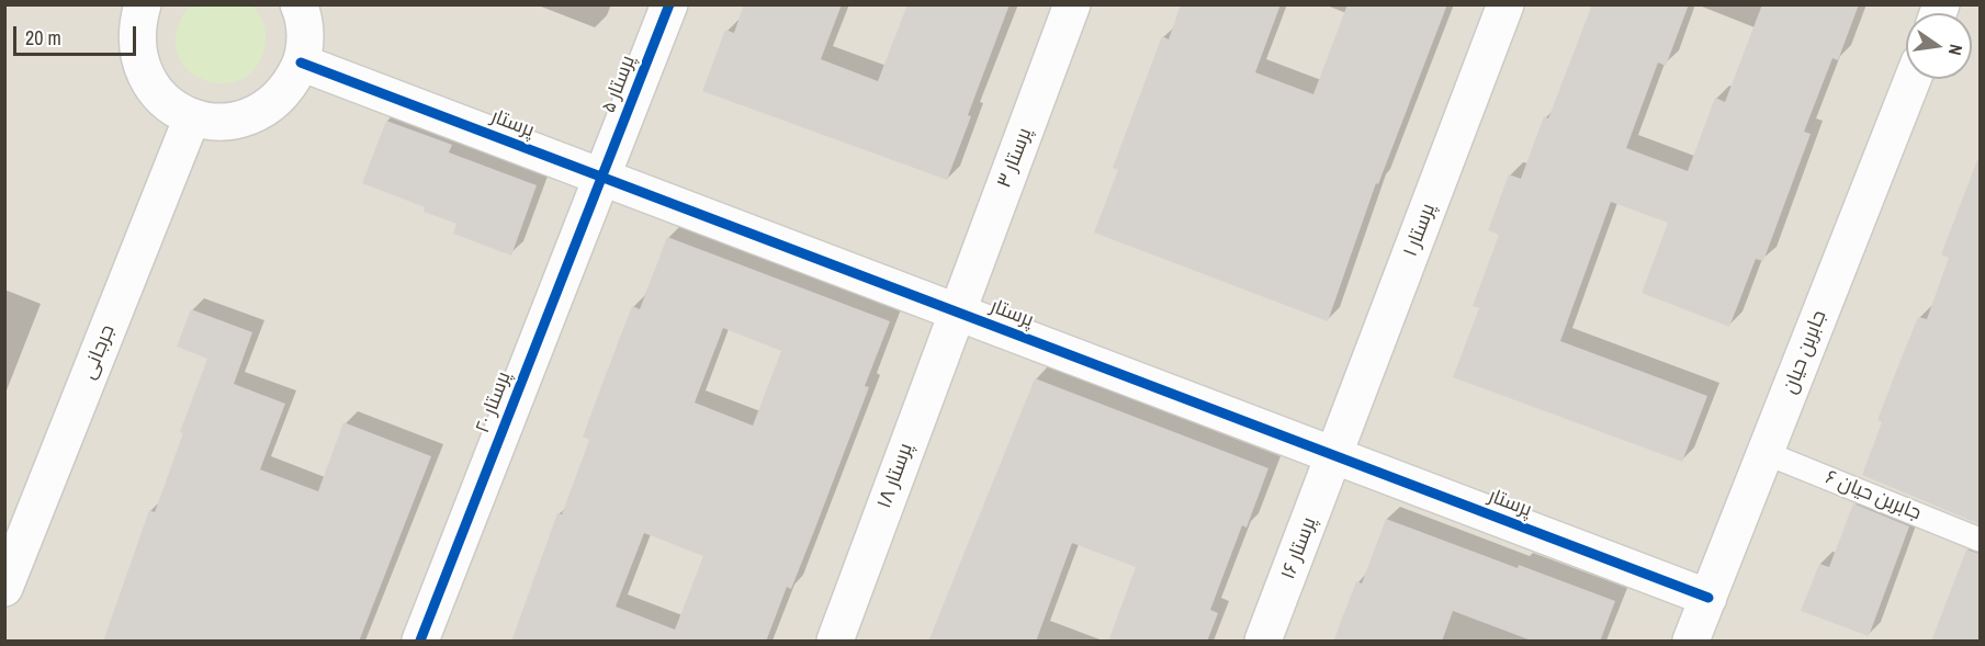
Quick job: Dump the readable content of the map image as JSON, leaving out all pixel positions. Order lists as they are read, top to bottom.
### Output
{
  "streets": {
    "street": [
      "پرستار ۵",
      "پرستار",
      "پرستار ۳",
      "پرستار ۱",
      "جرجانی",
      "جابربن حیان",
      "پرستار ۲۰",
      "پرستار ۱۸",
      "پرستار ۱۶"
    ],
    "lane": ["جابربن حیان ۶"]
  },
  "crossings": [
    ["پرستار ۵", "پرستار"],
    ["پرستار ۵", "پرستار ۲۰"],
    ["پرستار", "پرستار ۳"],
    ["پرستار", "پرستار ۱"],
    ["پرستار", "جابربن حیان"],
    ["پرستار", "پرستار ۲۰"],
    ["پرستار", "پرستار ۱۸"],
    ["پرستار", "پرستار ۱۶"],
    ["پرستار ۳", "پرستار ۱۸"],
    ["پرستار ۱", "پرستار ۱۶"],
    ["جابربن حیان", "جابربن حیان ۶"]
  ],
  "scale_bar": "20 m",
  "north": "right"
}
